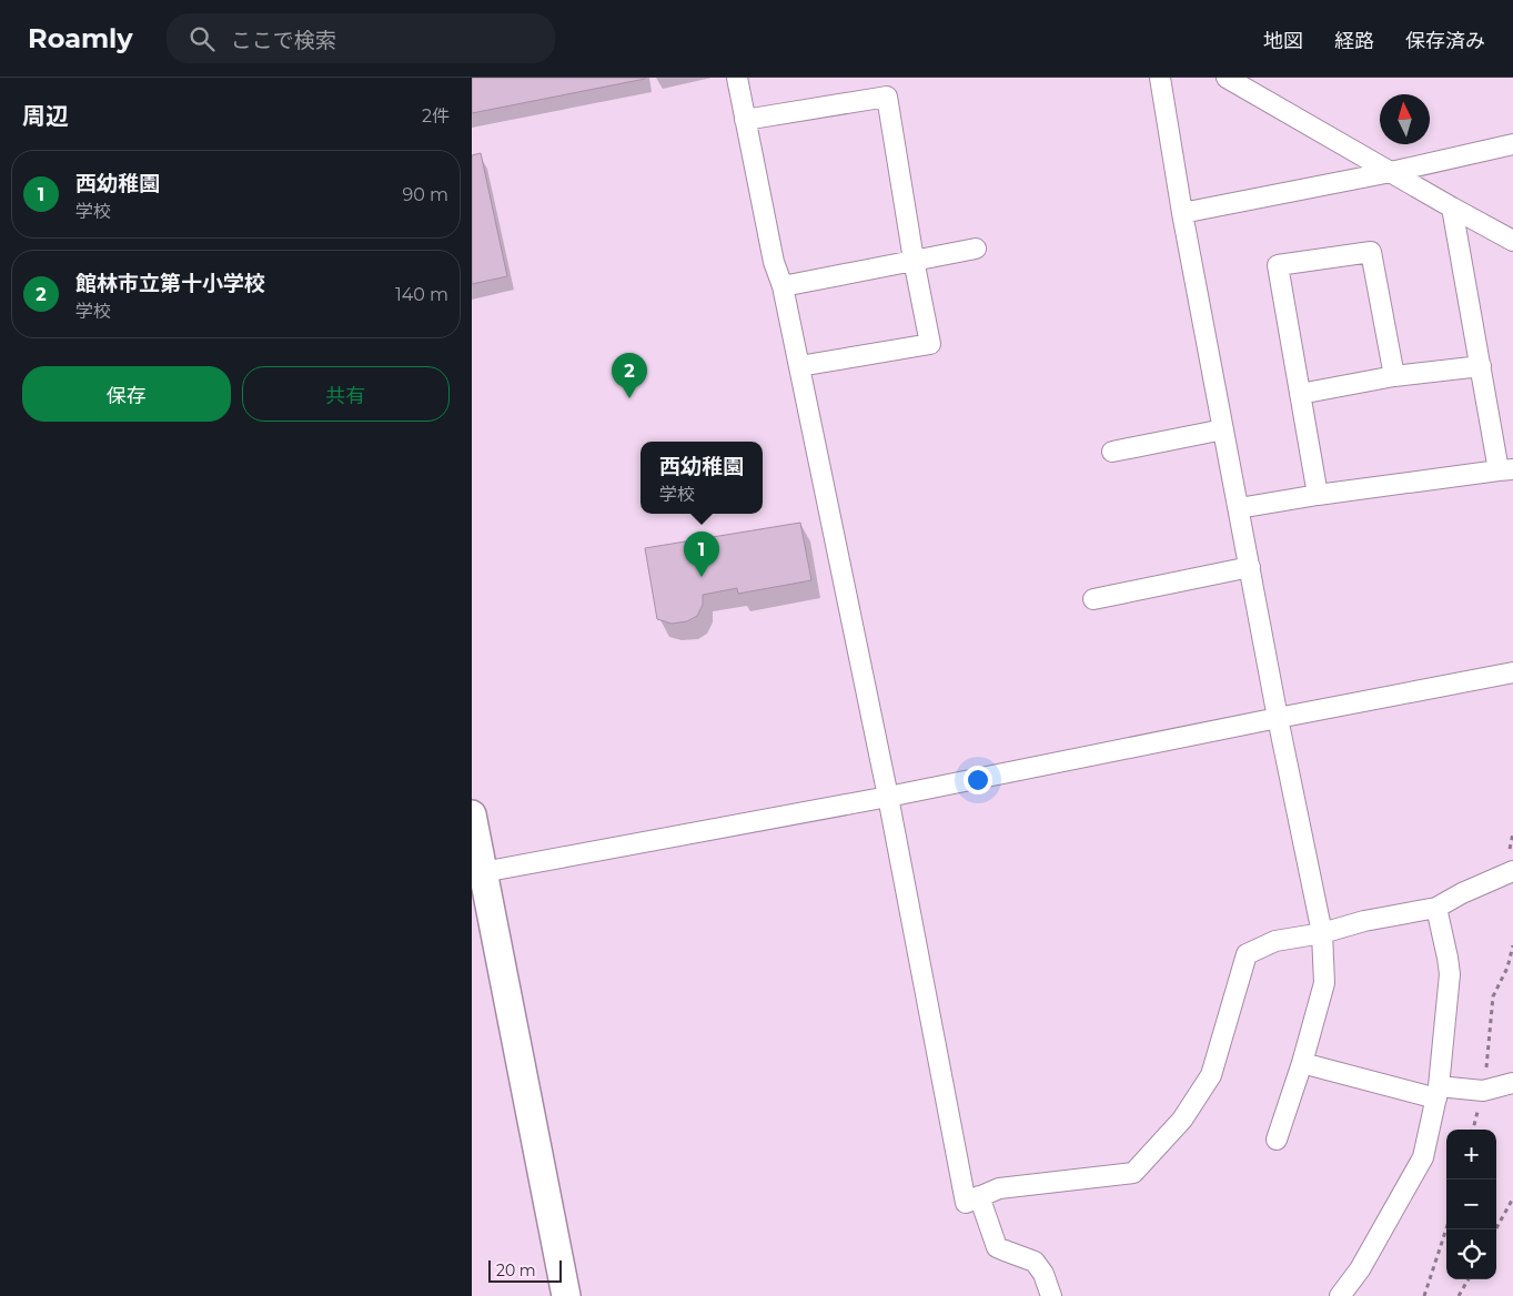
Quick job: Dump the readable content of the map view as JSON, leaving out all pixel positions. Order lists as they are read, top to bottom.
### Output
{
  "scale_bar": "20 m",
  "north": "top",
  "page": {
    "header": "Roamly",
    "search": "ここで検索",
    "nav": ["地図", "経路", "保存済み"],
    "heading": ["周辺", "2件"],
    "list": [
      {
        "mark": "1",
        "name": "西幼稚園",
        "note": "学校",
        "value": "90 m"
      },
      {
        "mark": "2",
        "name": "館林市立第十小学校",
        "note": "学校",
        "value": "140 m"
      }
    ],
    "buttons": ["保存", "共有"],
    "pins": ["2", "1"],
    "popup": ["西幼稚園", "学校"],
    "map_buttons": ["+", "−"],
    "scale": "20 m"
  }
}
